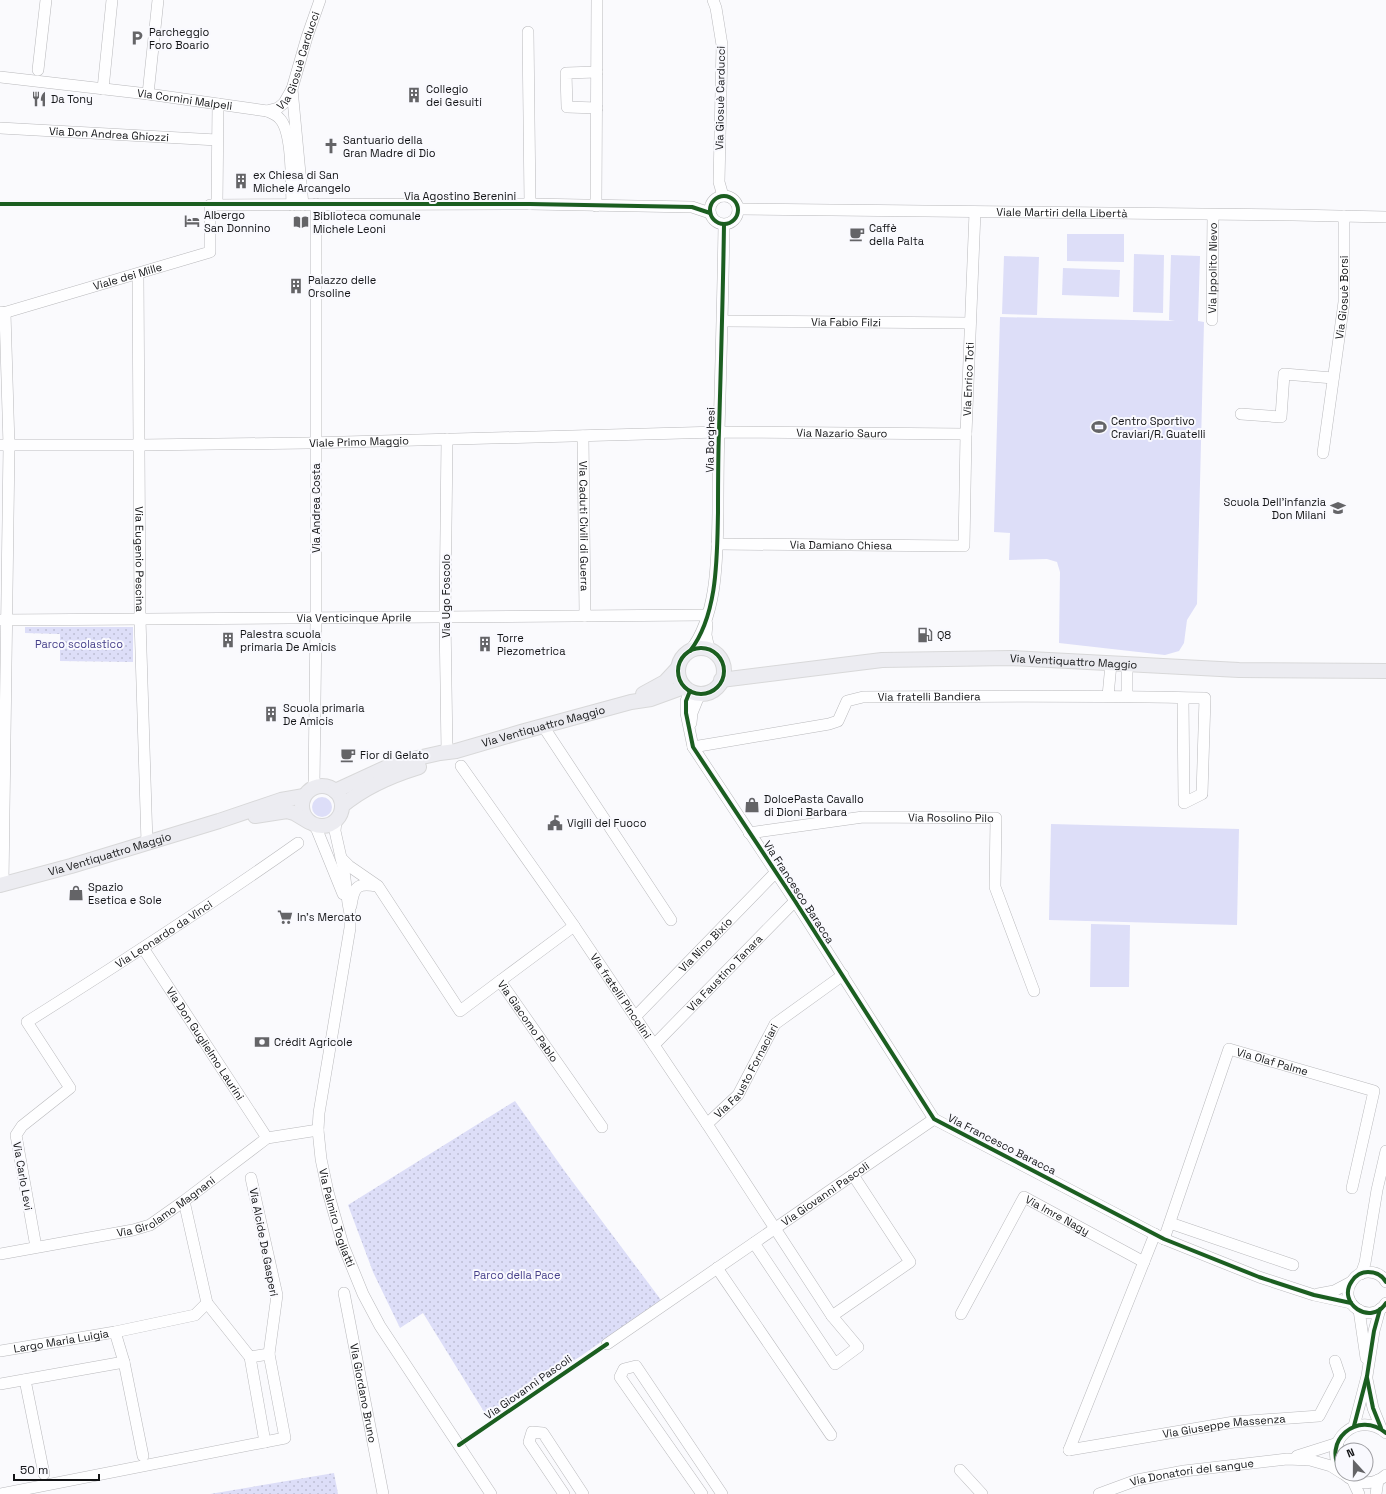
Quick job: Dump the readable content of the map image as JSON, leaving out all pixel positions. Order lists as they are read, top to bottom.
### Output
{
  "streets": {
    "main road": ["Via Ventiquattro Maggio"],
    "street": [
      "Via Giosuè Carducci",
      "Via Cornini Malpeli",
      "Via Don Andrea Ghiozzi",
      "Via Agostino Berenini",
      "Viale Martiri della Libertà",
      "Via Ippolito Nievo",
      "Viale dei Mille",
      "Via Giosuè Borsi",
      "Via Fabio Filzi",
      "Via Enrico Toti",
      "Via Nazario Sauro",
      "Via Borghesi",
      "Viale Primo Maggio",
      "Via Andrea Costa",
      "Via Caduti Civili di Guerra",
      "Via Damiano Chiesa",
      "Via Eugenio Pescina",
      "Via Ugo Foscolo",
      "Via Venticinque Aprile",
      "Via fratelli Bandiera",
      "Via Rosolino Pilo",
      "Via Francesco Baracca",
      "Via Leonardo da Vinci",
      "Via Nino Bixio",
      "Via Faustino Tanara",
      "Via fratelli Pincolini",
      "Via Giacomo Pablo",
      "Via Don Guglielmo Laurini",
      "Via Olaf Palme",
      "Via Fausto Fornaciari",
      "Via Carlo Levi",
      "Via Giovanni Pascoli",
      "Via Girolamo Magnani",
      "Via Palmiro Togliatti",
      "Via Imre Nagy",
      "Via Alcide De Gasperi",
      "Largo Maria Luigia",
      "Via Giordano Bruno",
      "Via Giuseppe Massenza",
      "Via Donatori del sangue"
    ]
  },
  "crossings": [
    ["Via Giosuè Carducci", "Via Cornini Malpeli"],
    ["Via Giosuè Carducci", "Via Agostino Berenini"],
    ["Via Giosuè Carducci", "Viale Martiri della Libertà"],
    ["Via Giosuè Carducci", "Via Borghesi"],
    ["Via Agostino Berenini", "Viale Martiri della Libertà"],
    ["Via Agostino Berenini", "Viale dei Mille"],
    ["Via Agostino Berenini", "Via Borghesi"],
    ["Via Agostino Berenini", "Via Andrea Costa"],
    ["Viale Martiri della Libertà", "Via Ippolito Nievo"],
    ["Viale Martiri della Libertà", "Via Giosuè Borsi"],
    ["Viale Martiri della Libertà", "Via Enrico Toti"],
    ["Viale Martiri della Libertà", "Via Borghesi"],
    ["Viale dei Mille", "Via Eugenio Pescina"],
    ["Via Fabio Filzi", "Via Enrico Toti"],
    ["Via Fabio Filzi", "Via Borghesi"],
    ["Via Enrico Toti", "Via Nazario Sauro"],
    ["Via Enrico Toti", "Via Damiano Chiesa"],
    ["Via Nazario Sauro", "Via Borghesi"],
    ["Via Nazario Sauro", "Viale Primo Maggio"],
    ["Via Borghesi", "Viale Primo Maggio"],
    ["Via Borghesi", "Via Damiano Chiesa"],
    ["Via Borghesi", "Via Venticinque Aprile"],
    ["Via Borghesi", "Via Ventiquattro Maggio"],
    ["Via Borghesi", "Via Francesco Baracca"],
    ["Viale Primo Maggio", "Via Andrea Costa"],
    ["Viale Primo Maggio", "Via Caduti Civili di Guerra"],
    ["Viale Primo Maggio", "Via Eugenio Pescina"],
    ["Viale Primo Maggio", "Via Ugo Foscolo"],
    ["Via Andrea Costa", "Via Venticinque Aprile"],
    ["Via Andrea Costa", "Via Ventiquattro Maggio"],
    ["Via Andrea Costa", "Via Palmiro Togliatti"],
    ["Via Caduti Civili di Guerra", "Via Venticinque Aprile"],
    ["Via Eugenio Pescina", "Via Venticinque Aprile"],
    ["Via Eugenio Pescina", "Via Ventiquattro Maggio"],
    ["Via Ugo Foscolo", "Via Venticinque Aprile"],
    ["Via Ugo Foscolo", "Via Ventiquattro Maggio"],
    ["Via Ventiquattro Maggio", "Via Francesco Baracca"],
    ["Via Ventiquattro Maggio", "Via Palmiro Togliatti"],
    ["Via fratelli Bandiera", "Via Francesco Baracca"],
    ["Via Rosolino Pilo", "Via Francesco Baracca"],
    ["Via Francesco Baracca", "Via Nino Bixio"],
    ["Via Francesco Baracca", "Via Faustino Tanara"],
    ["Via Francesco Baracca", "Via Olaf Palme"],
    ["Via Francesco Baracca", "Via Fausto Fornaciari"],
    ["Via Francesco Baracca", "Via Giovanni Pascoli"],
    ["Via Leonardo da Vinci", "Via Don Guglielmo Laurini"],
    ["Via Leonardo da Vinci", "Via Carlo Levi"],
    ["Via Nino Bixio", "Via fratelli Pincolini"],
    ["Via Faustino Tanara", "Via fratelli Pincolini"],
    ["Via fratelli Pincolini", "Via Fausto Fornaciari"],
    ["Via fratelli Pincolini", "Via Giovanni Pascoli"],
    ["Via Giacomo Pablo", "Via Palmiro Togliatti"],
    ["Via Don Guglielmo Laurini", "Via Girolamo Magnani"],
    ["Via Carlo Levi", "Via Girolamo Magnani"],
    ["Via Girolamo Magnani", "Via Palmiro Togliatti"],
    ["Via Imre Nagy", "Via Giuseppe Massenza"]
  ],
  "parks": ["Parco scolastico", "Parco della Pace"],
  "places": {
    "parking": ["Parcheggio Foro Boario"],
    "building": [
      "Collegio dei Gesuiti",
      "ex Chiesa di San Michele Arcangelo",
      "Palazzo delle Orsoline",
      "Palestra scuola primaria De Amicis",
      "Torre Piezometrica",
      "Scuola primaria De Amicis"
    ],
    "restaurant": ["Da Tony"],
    "church": ["Santuario della Gran Madre di Dio"],
    "hotel": ["Albergo San Donnino"],
    "library": ["Biblioteca comunale Michele Leoni"],
    "cafe": ["Caffè della Palta", "Fior di Gelato"],
    "sports": ["Centro Sportivo Craviari/R. Guatelli"],
    "school or university": ["Scuola Dell'infanzia Don Milani"],
    "fuel station": ["Q8"],
    "shop": ["DolcePasta Cavallo di Dioni Barbara", "Spazio Esetica e Sole"],
    "public building": ["Vigili del Fuoco"],
    "supermarket": ["In's Mercato"],
    "bank": ["Crédit Agricole"]
  },
  "scale_bar": "50 m",
  "north": "top"
}
